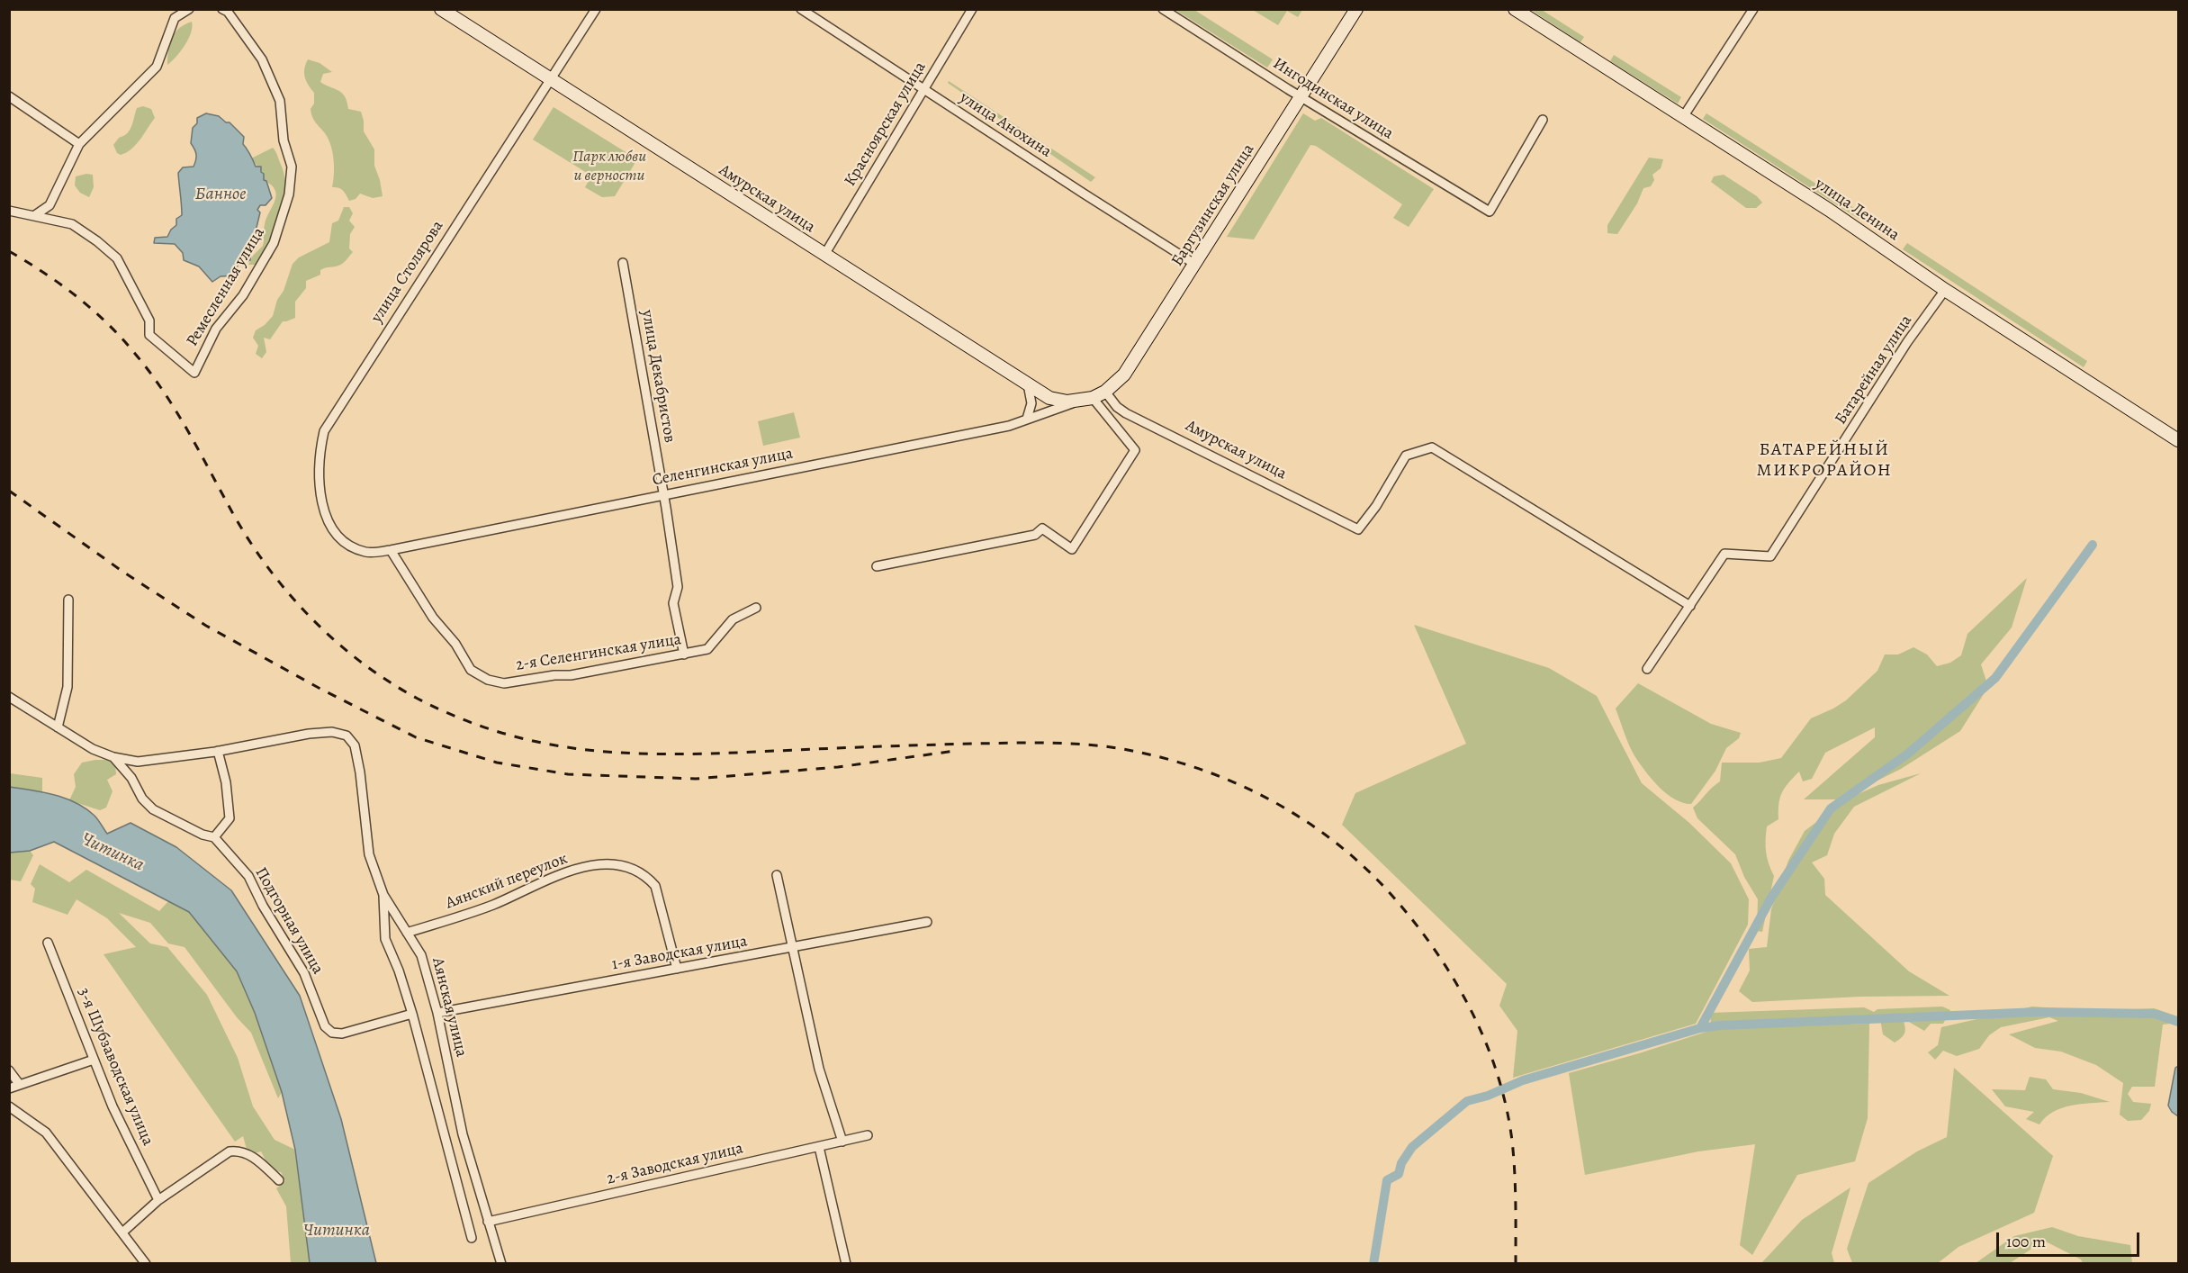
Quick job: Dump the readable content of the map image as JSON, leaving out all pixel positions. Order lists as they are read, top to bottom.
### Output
{
  "streets": {
    "main road": ["Амурская улица", "Баргузинская улица", "улица Ленина"],
    "street": [
      "Ингодинская улица",
      "Красноярская улица",
      "улица Анохина",
      "улица Столярова",
      "Ремесленная улица",
      "Батарейная улица",
      "улица Декабристов",
      "Селенгинская улица",
      "2-я Селенгинская улица",
      "Аянский переулок",
      "Подгорная улица",
      "1-я Заводская улица",
      "Аянская улица",
      "3-я Шубзаводская улица",
      "2-я Заводская улица"
    ]
  },
  "crossings": [
    ["Ингодинская улица", "Баргузинская улица"],
    ["Красноярская улица", "улица Анохина"],
    ["Красноярская улица", "Амурская улица"],
    ["улица Анохина", "Баргузинская улица"],
    ["Амурская улица", "Баргузинская улица"],
    ["Амурская улица", "улица Столярова"],
    ["Амурская улица", "Батарейная улица"],
    ["Амурская улица", "Селенгинская улица"],
    ["Баргузинская улица", "Селенгинская улица"],
    ["улица Ленина", "Батарейная улица"],
    ["улица Столярова", "Селенгинская улица"],
    ["улица Декабристов", "Селенгинская улица"],
    ["улица Декабристов", "2-я Селенгинская улица"],
    ["Селенгинская улица", "2-я Селенгинская улица"],
    ["Аянский переулок", "1-я Заводская улица"],
    ["Аянский переулок", "Аянская улица"],
    ["1-я Заводская улица", "Аянская улица"],
    ["Аянская улица", "2-я Заводская улица"]
  ],
  "districts": ["БАТАРЕЙНЫЙ МИКРОРАЙОН"],
  "water": ["Банное", "Читинка"],
  "parks": ["Парк любви и верности"],
  "scale_bar": "100 m"
}
